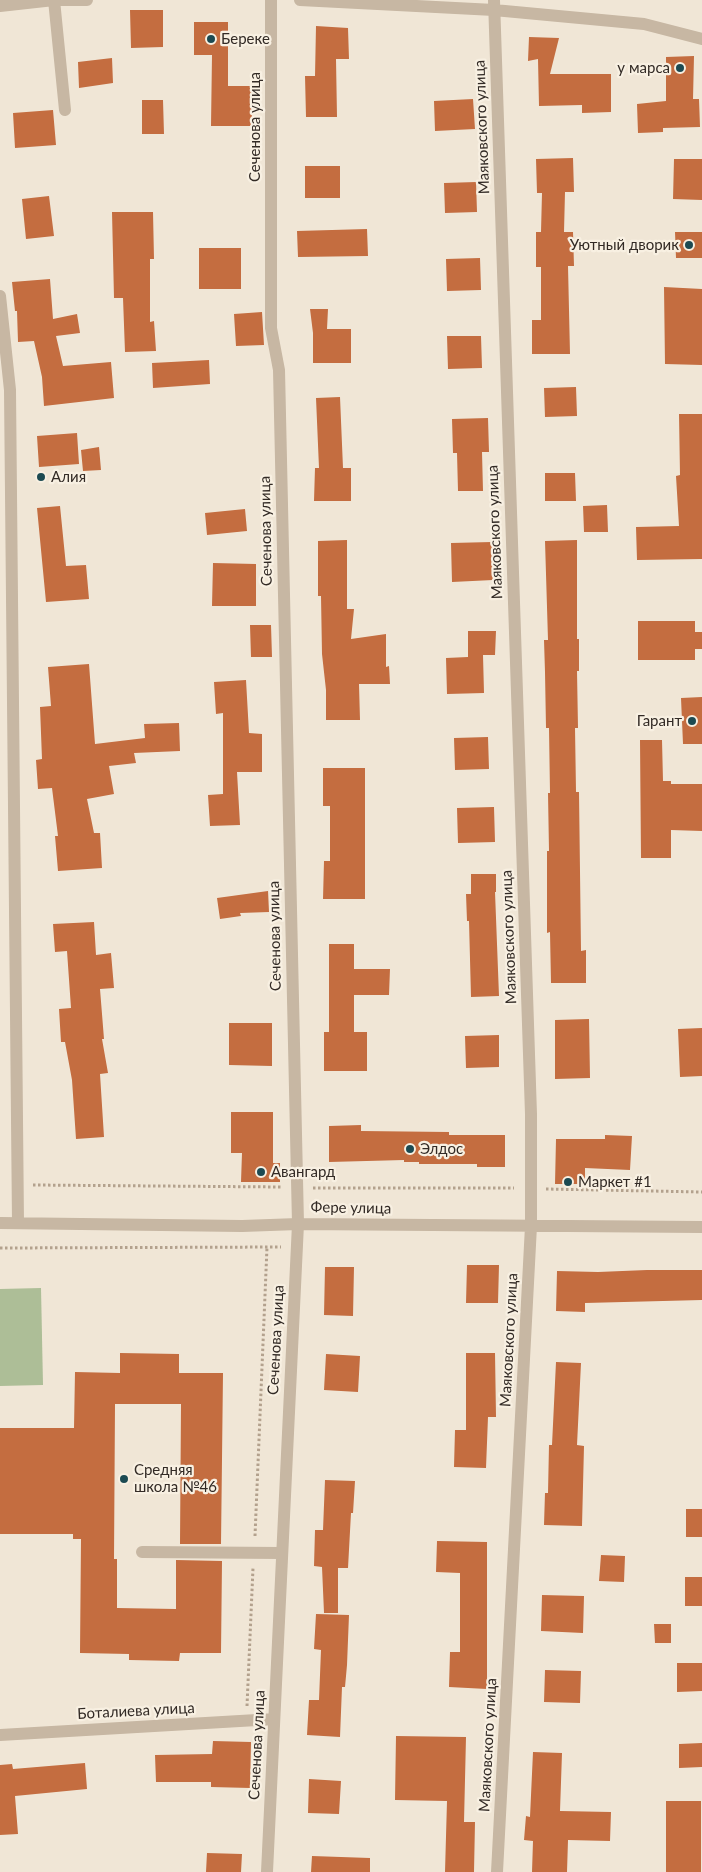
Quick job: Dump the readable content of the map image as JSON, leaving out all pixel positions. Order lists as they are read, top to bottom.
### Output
{
  "streets": {
    "street": [
      "Сеченова улица",
      "Маяковского улица",
      "Фере улица",
      "Боталиева улица"
    ]
  },
  "crossings": [
    ["Сеченова улица", "Фере улица"],
    ["Сеченова улица", "Боталиева улица"],
    ["Маяковского улица", "Фере улица"]
  ],
  "places": [
    "Береке",
    "у марса",
    "Уютный дворик",
    "Алия",
    "Гарант",
    "Элдос",
    "Авангард",
    "Маркет #1",
    "Средняя школа №46"
  ]
}
